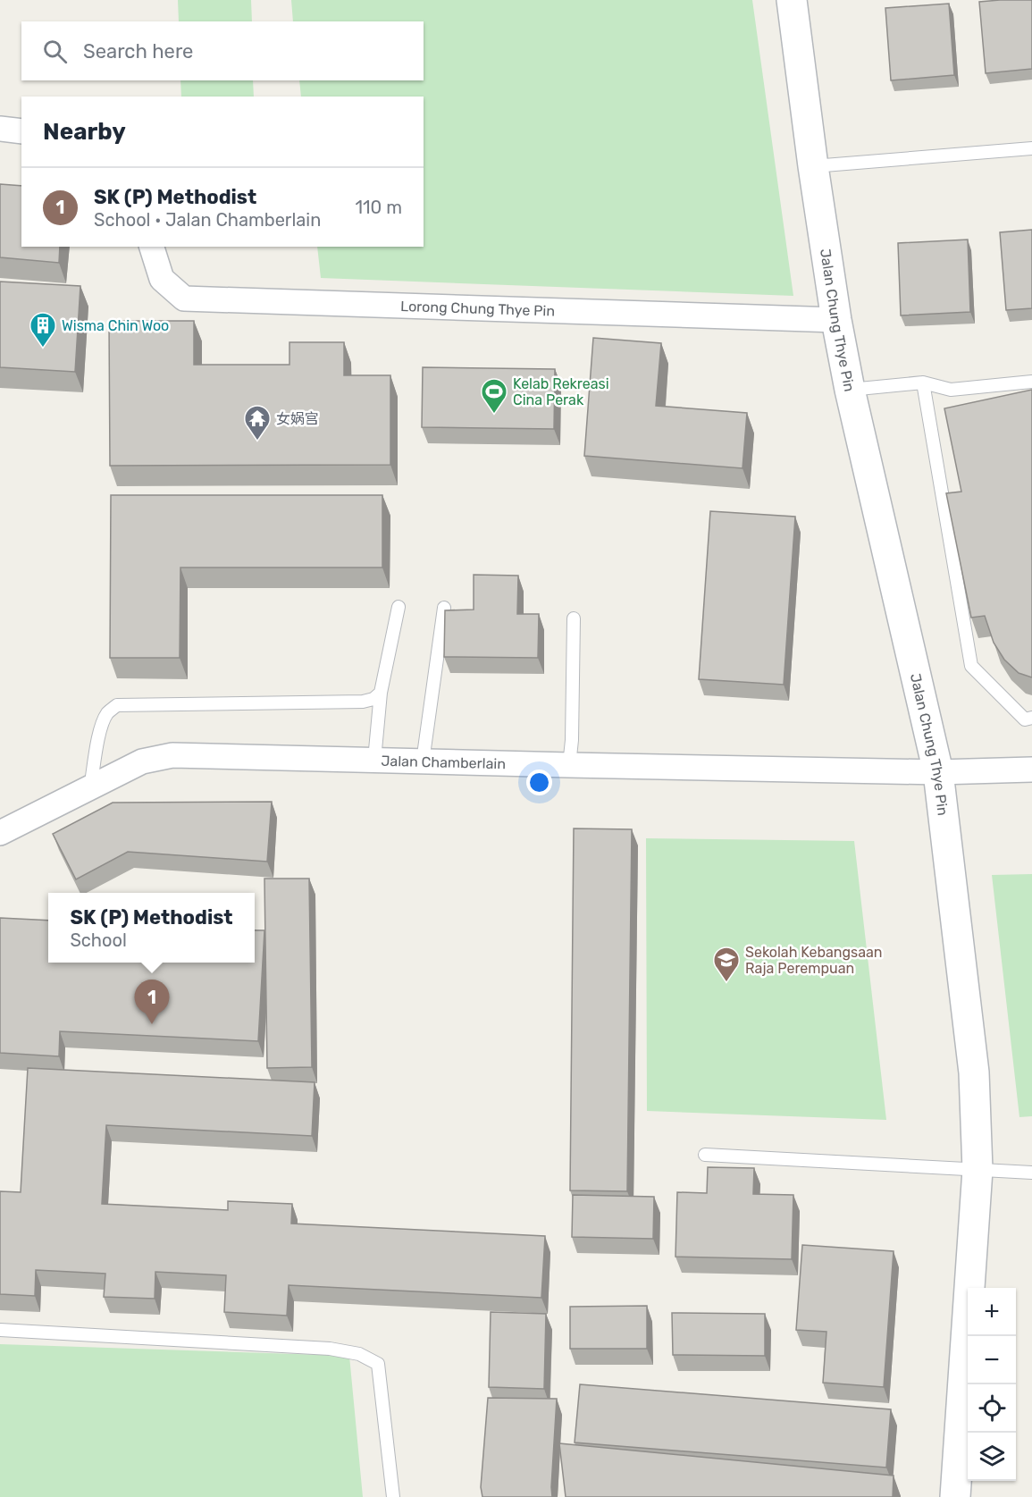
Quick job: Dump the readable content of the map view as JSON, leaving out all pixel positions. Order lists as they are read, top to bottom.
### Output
{
  "streets": {
    "street": ["Lorong Chung Thye Pin", "Jalan Chung Thye Pin", "Jalan Chamberlain"]
  },
  "crossings": [
    ["Lorong Chung Thye Pin", "Jalan Chung Thye Pin"],
    ["Jalan Chung Thye Pin", "Jalan Chamberlain"]
  ],
  "places": {
    "building": ["Wisma Chin Woo"],
    "sports": ["Kelab Rekreasi Cina Perak"],
    "temple": ["女娲宫"],
    "school or university": ["Sekolah Kebangsaan Raja Perempuan"]
  },
  "page": {
    "search": "Search here",
    "heading": "Nearby",
    "list": [
      {
        "mark": "1",
        "name": "SK (P) Methodist",
        "note": "School · Jalan Chamberlain",
        "value": "110 m"
      }
    ],
    "popup": ["SK (P) Methodist", "School"],
    "pins": "1",
    "map_buttons": ["+", "−"]
  }
}
